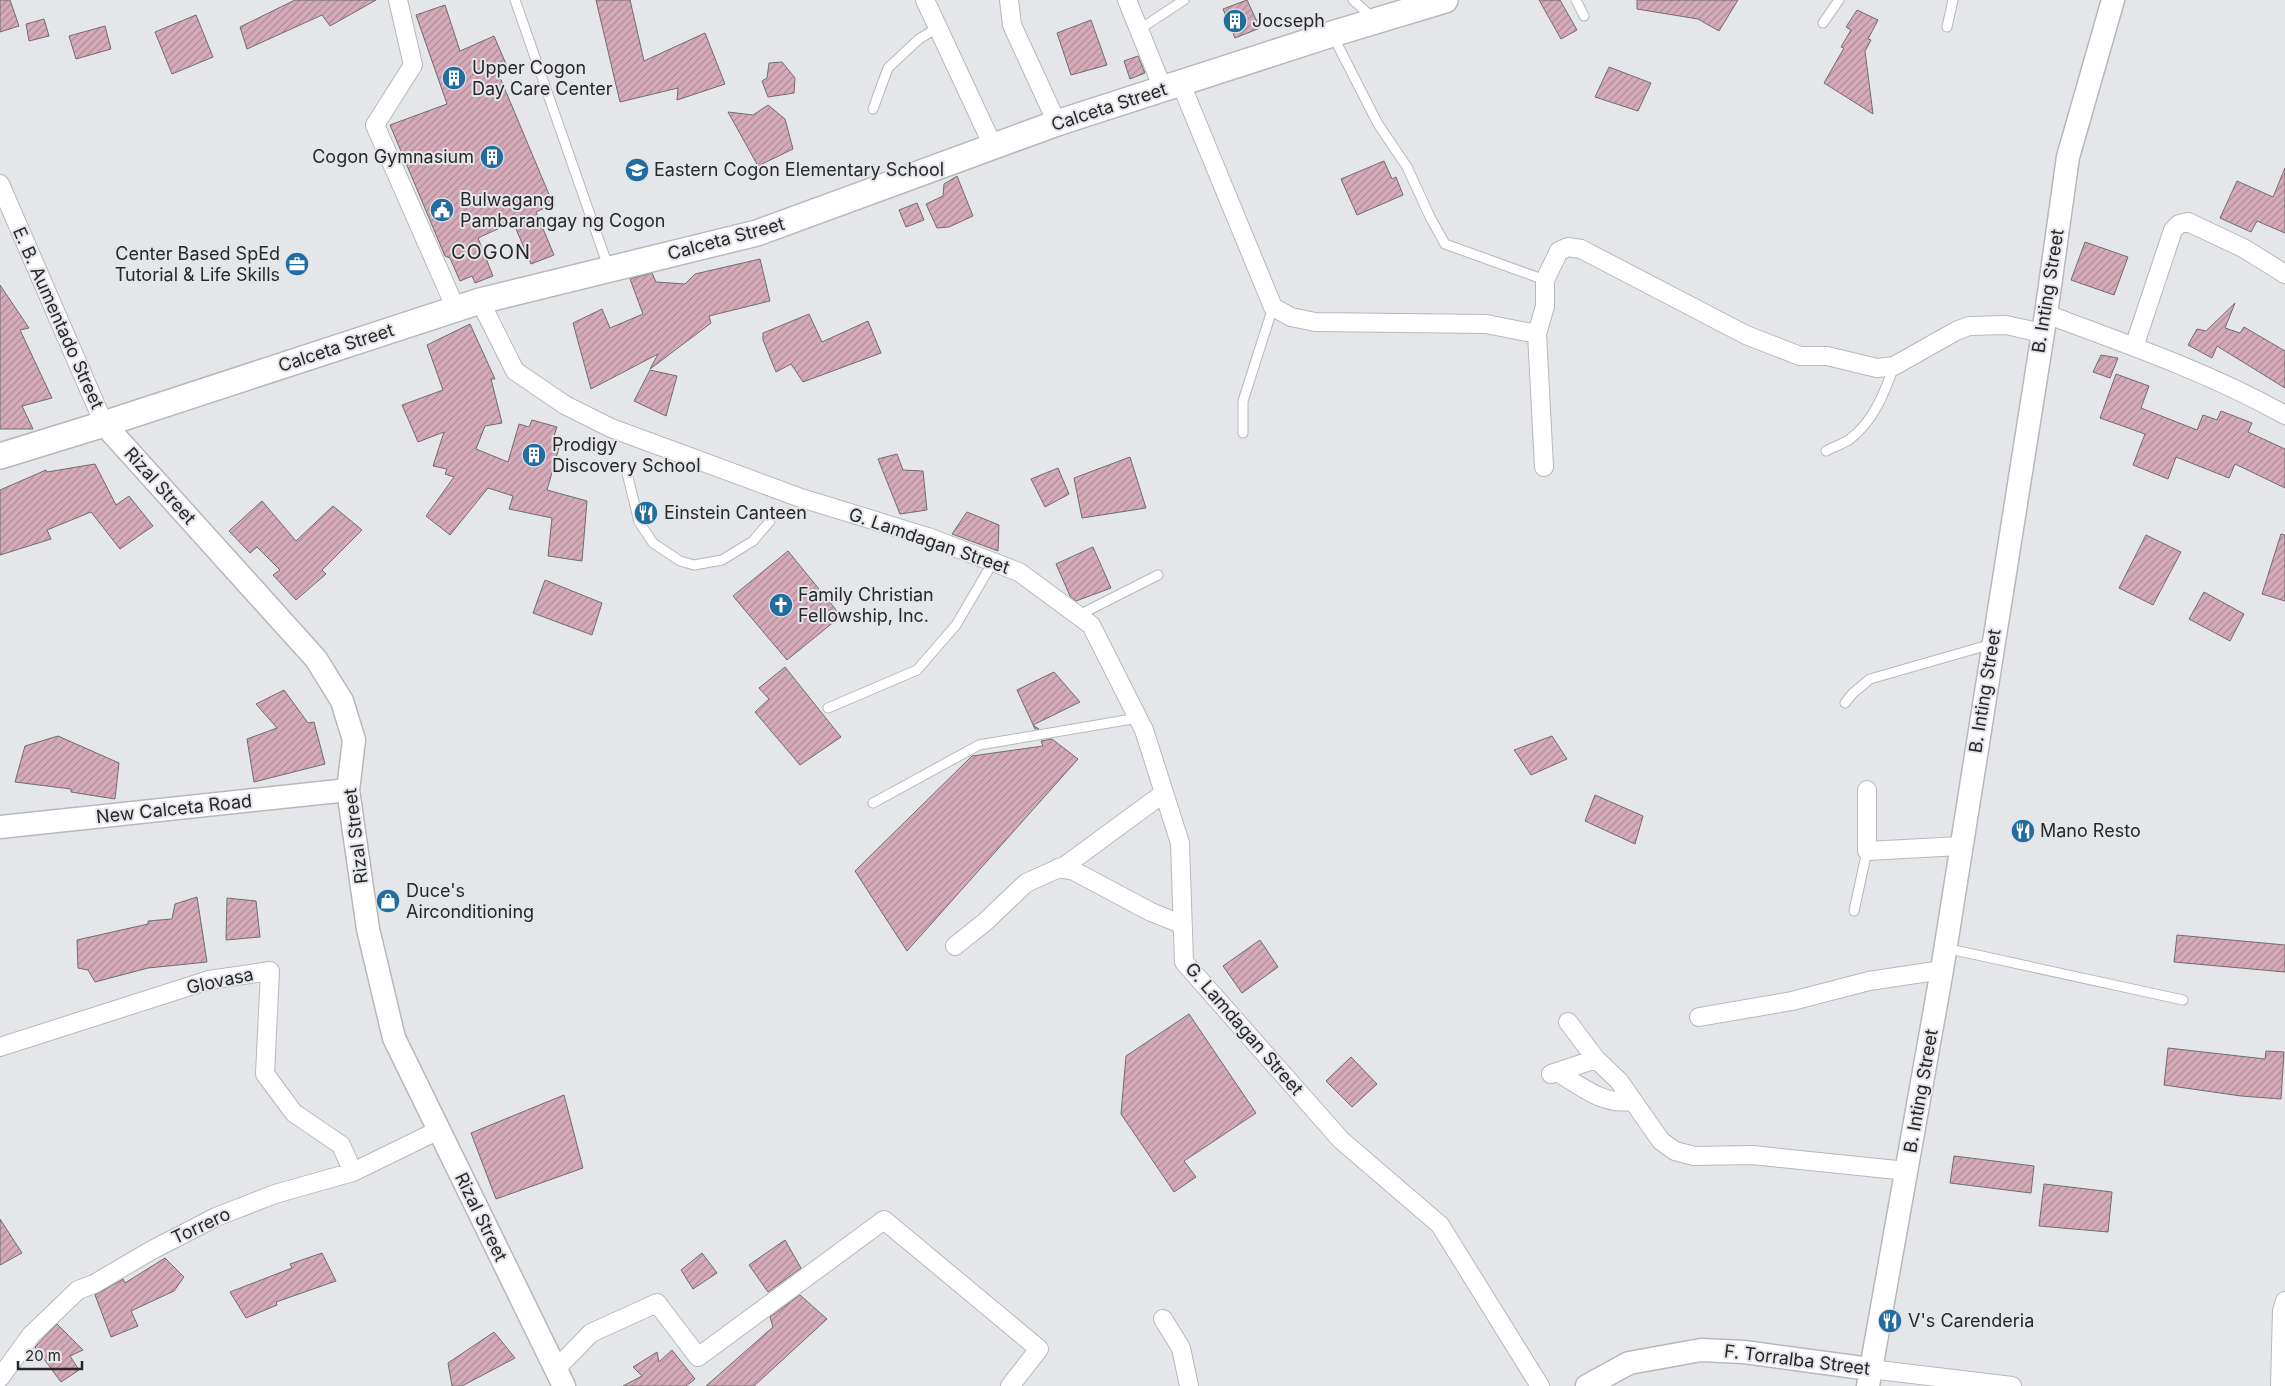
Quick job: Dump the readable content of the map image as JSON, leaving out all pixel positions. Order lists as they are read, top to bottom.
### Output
{
  "streets": {
    "main road": ["Calceta Street"],
    "street": [
      "B. Inting Street",
      "E. B. Aumentado Street",
      "Rizal Street",
      "G. Lamdagan Street",
      "New Calceta Road",
      "Glovasa",
      "Torrero",
      "F. Torralba Street"
    ]
  },
  "crossings": [
    ["Calceta Street", "E. B. Aumentado Street"],
    ["Calceta Street", "Rizal Street"],
    ["Calceta Street", "G. Lamdagan Street"],
    ["B. Inting Street", "F. Torralba Street"],
    ["E. B. Aumentado Street", "Rizal Street"],
    ["Rizal Street", "New Calceta Road"],
    ["Rizal Street", "Torrero"],
    ["Glovasa", "Torrero"]
  ],
  "districts": ["COGON"],
  "places": {
    "building": [
      "Jocseph",
      "Upper Cogon Day Care Center",
      "Cogon Gymnasium",
      "Prodigy Discovery School"
    ],
    "school or university": ["Eastern Cogon Elementary School"],
    "public building": ["Bulwagang Pambarangay ng Cogon"],
    "office": ["Center Based SpEd Tutorial & Life Skills"],
    "restaurant": ["Einstein Canteen", "Mano Resto", "V's Carenderia"],
    "church": ["Family Christian Fellowship, Inc."],
    "shop": ["Duce's Airconditioning"]
  },
  "scale_bar": "20 m"
}
